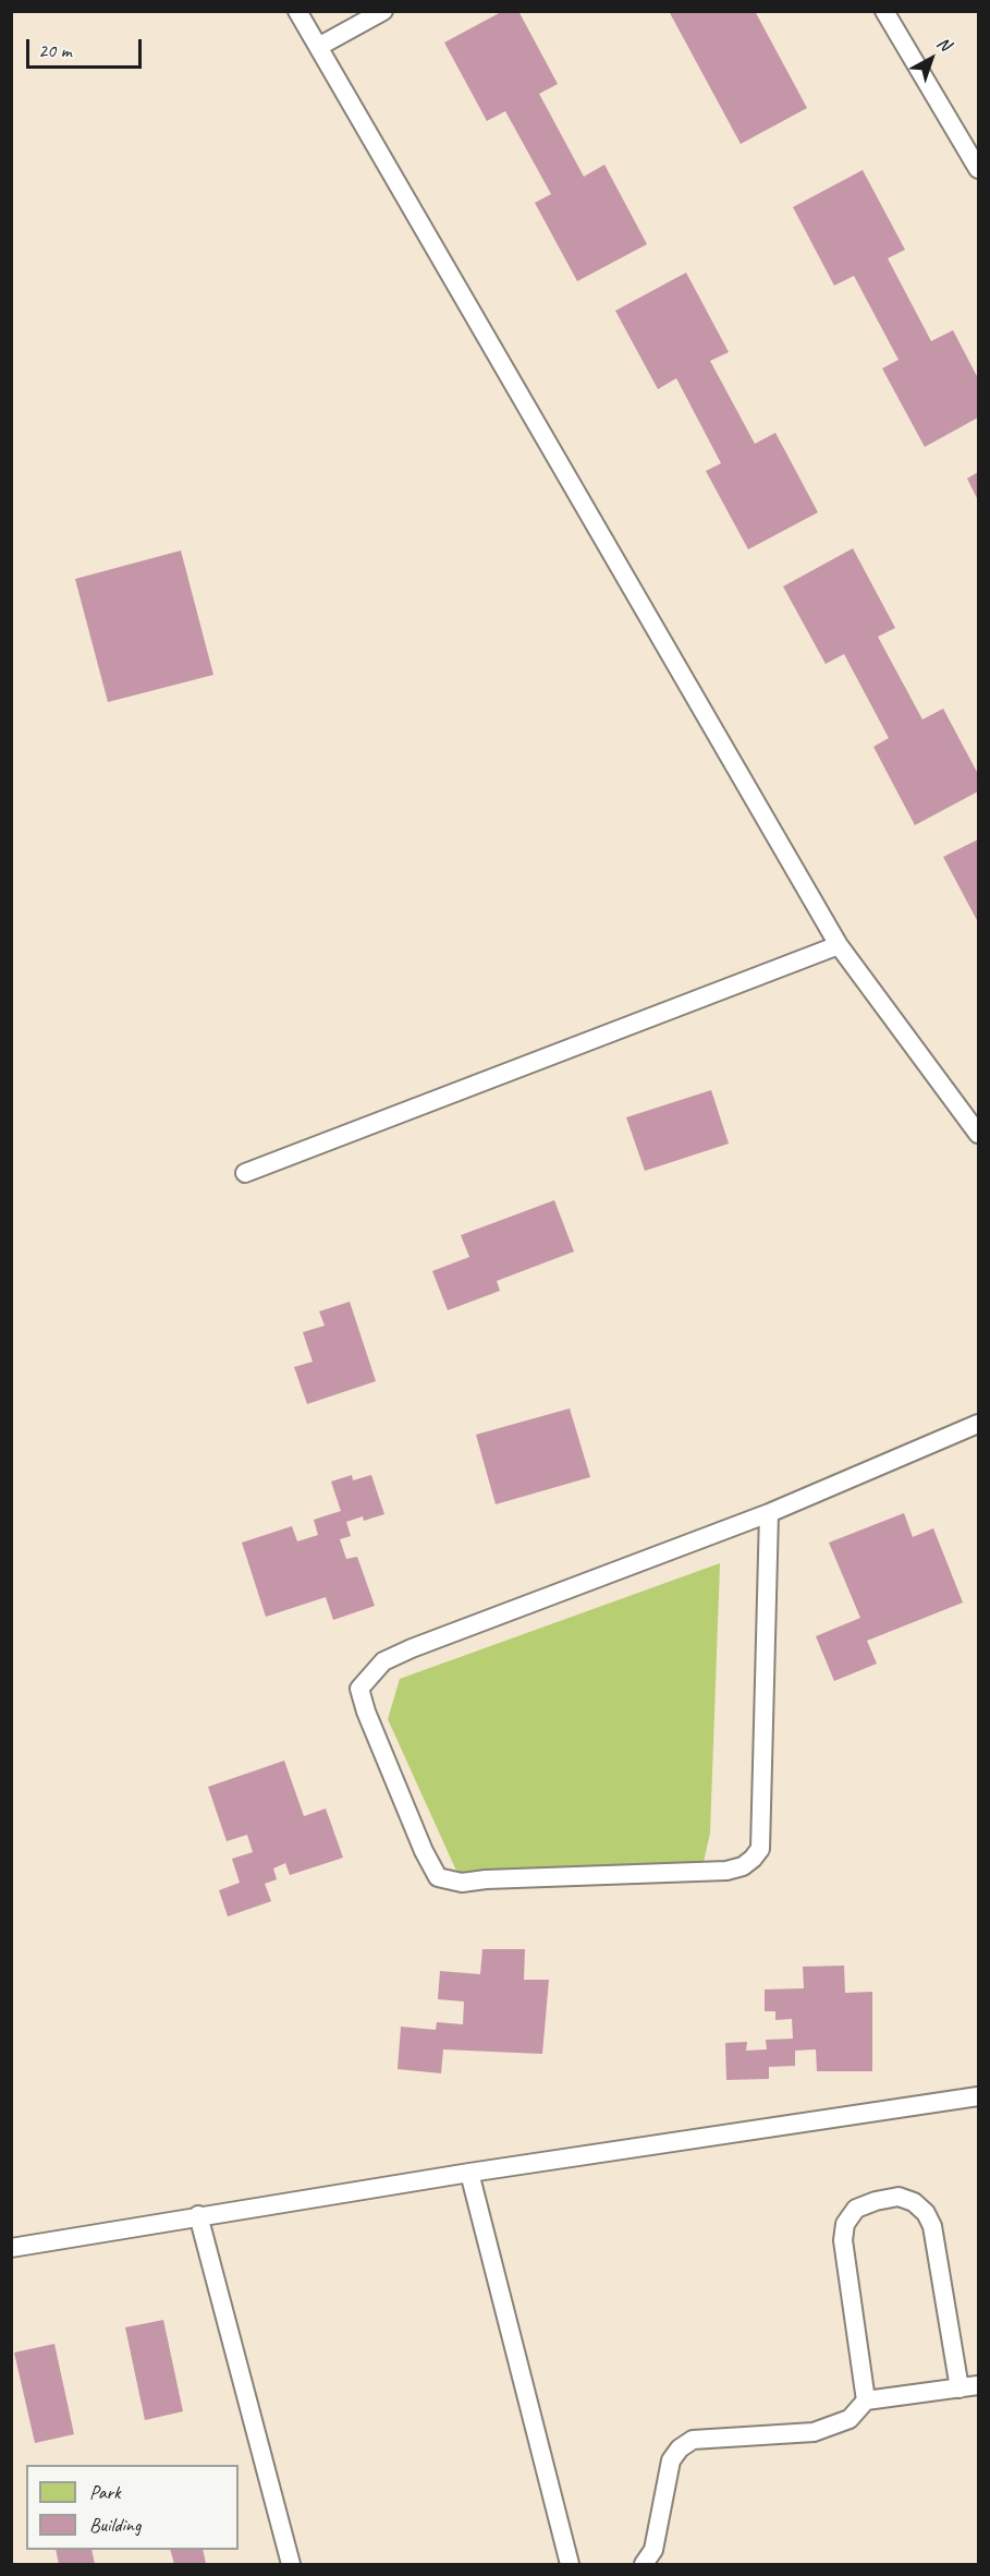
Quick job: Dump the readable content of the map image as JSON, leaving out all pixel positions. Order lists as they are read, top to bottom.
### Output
{
  "legend": ["Park", "Building"],
  "scale_bar": "20 m",
  "north": "top right"
}
